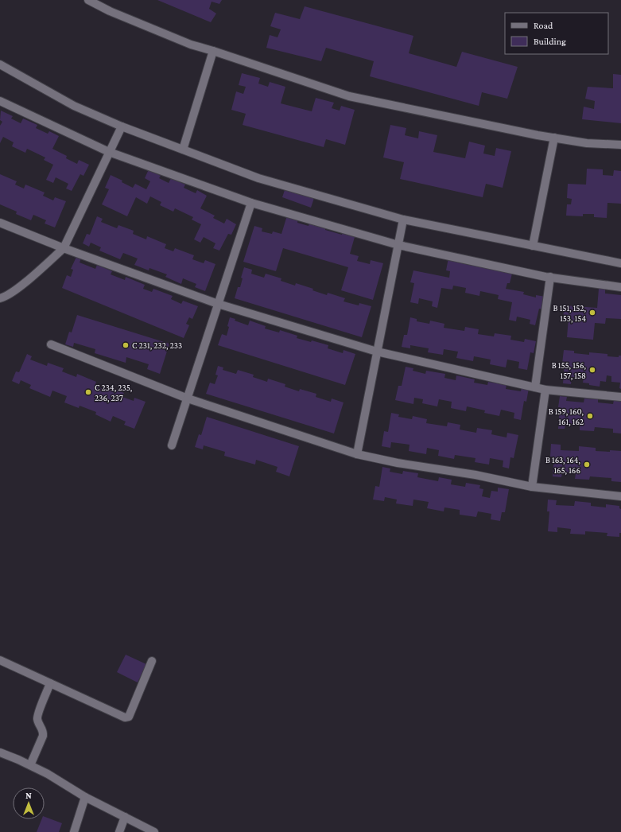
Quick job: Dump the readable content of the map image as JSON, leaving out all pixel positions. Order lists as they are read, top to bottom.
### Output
{
  "places": [
    "B 151, 152, 153, 154",
    "C 231, 232, 233",
    "B 155, 156, 157, 158",
    "C 234, 235, 236, 237",
    "B 159, 160, 161, 162",
    "B 163, 164, 165, 166"
  ],
  "legend": ["Road", "Building"],
  "north": "top"
}
